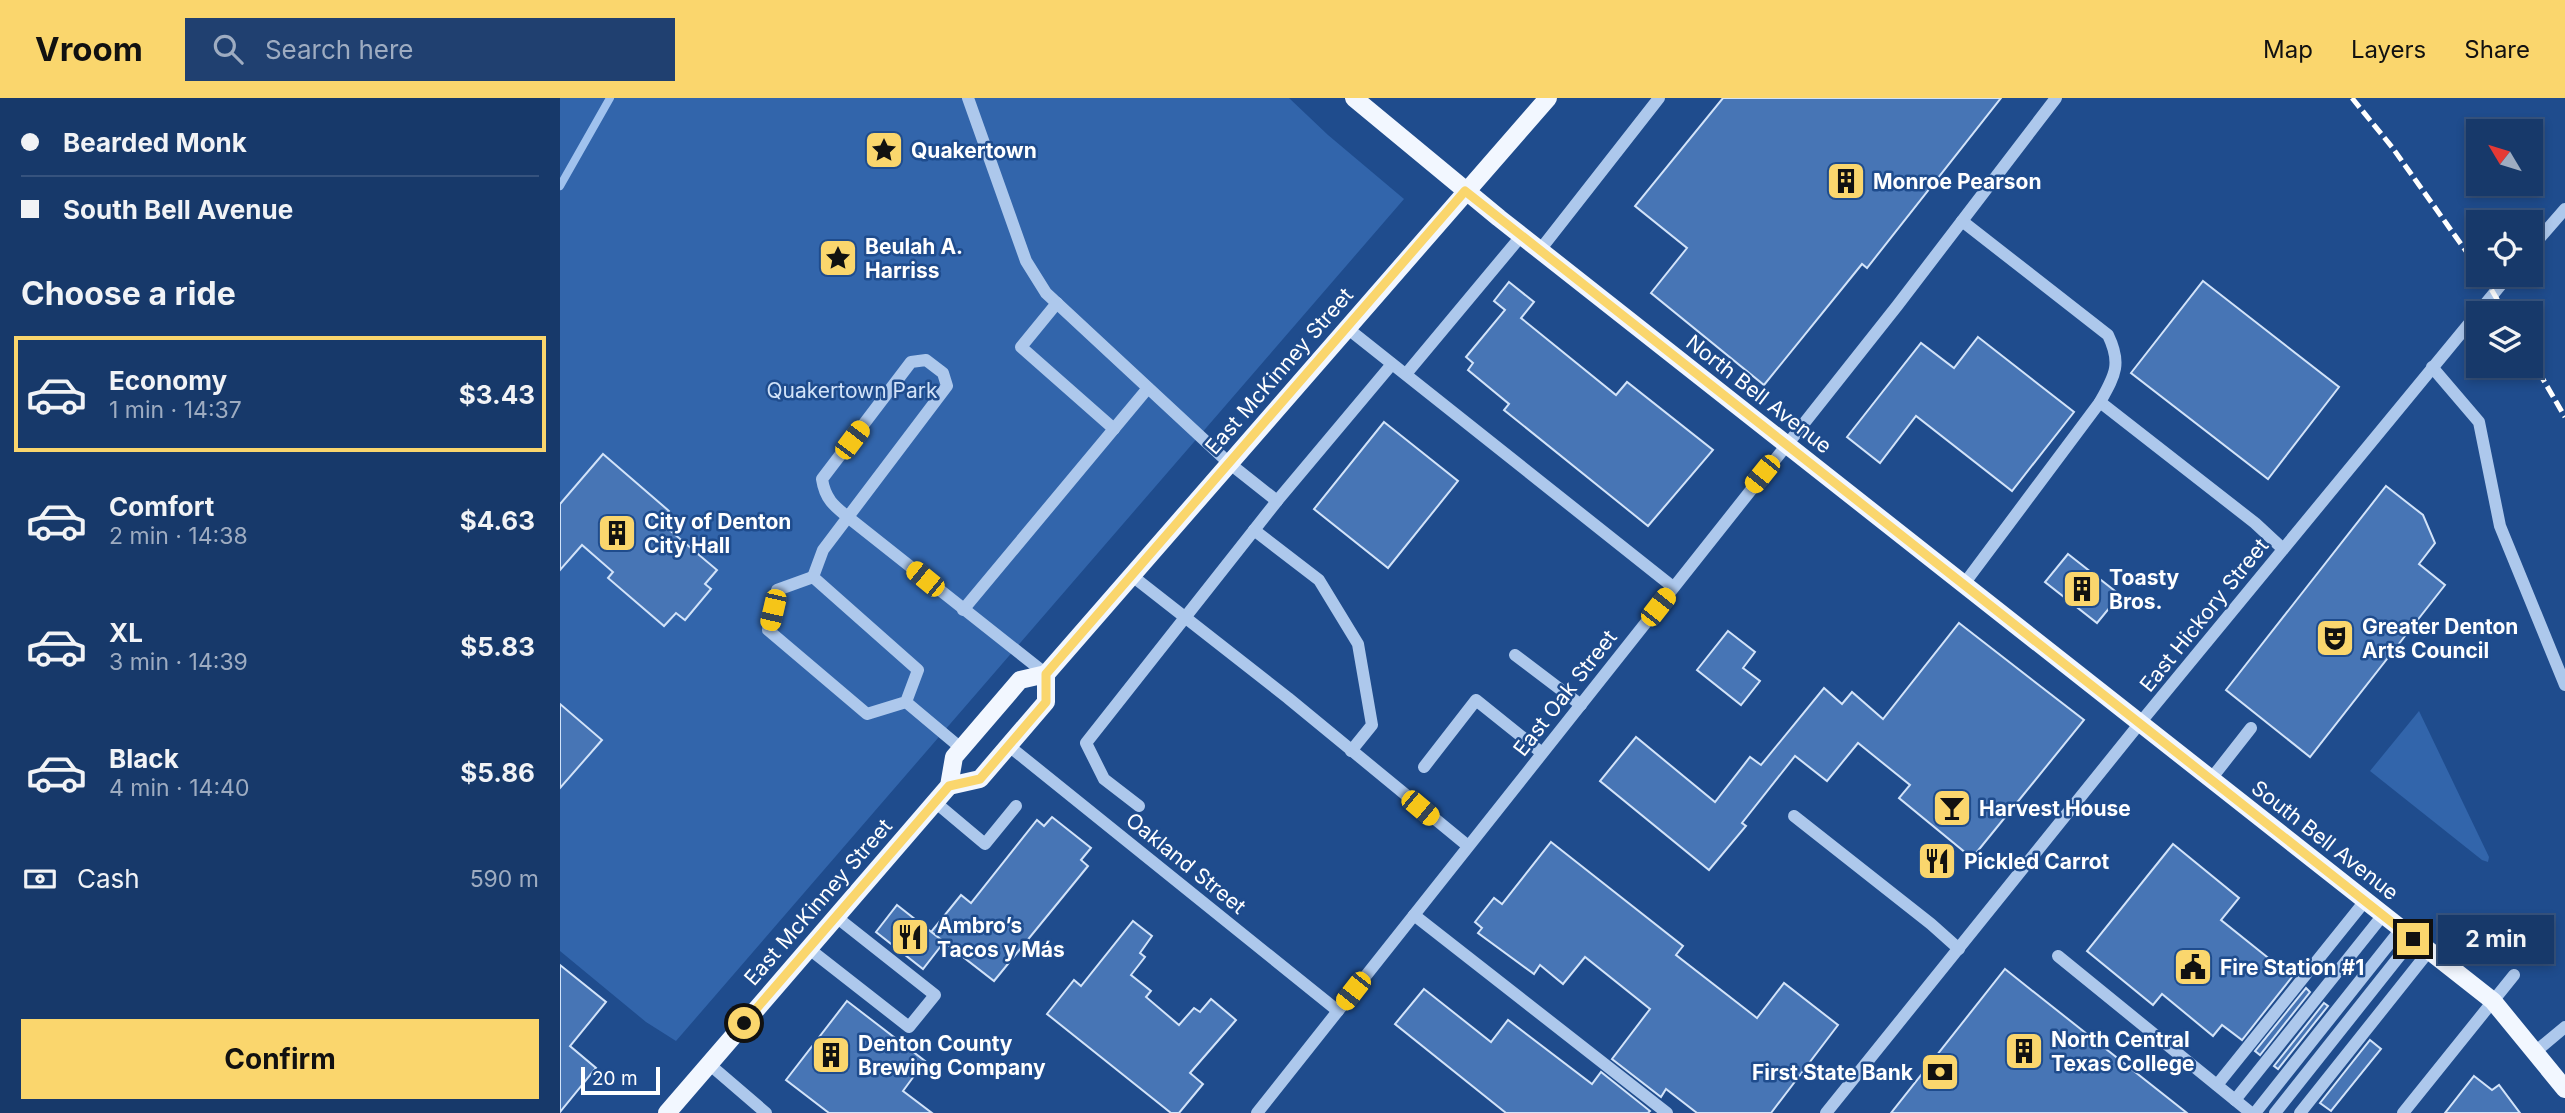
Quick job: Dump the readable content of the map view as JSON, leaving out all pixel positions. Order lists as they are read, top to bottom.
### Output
{
  "streets": {
    "main road": ["East McKinney Street", "North Bell Avenue", "South Bell Avenue"],
    "street": ["East Hickory Street", "East Oak Street", "Oakland Street"]
  },
  "crossings": [
    ["East McKinney Street", "North Bell Avenue"],
    ["North Bell Avenue", "East Hickory Street"],
    ["North Bell Avenue", "East Oak Street"],
    ["North Bell Avenue", "South Bell Avenue"],
    ["East Hickory Street", "South Bell Avenue"],
    ["East Oak Street", "Oakland Street"]
  ],
  "parks": ["Quakertown Park"],
  "places": {
    "place": ["Quakertown", "Beulah A. Harriss"],
    "building": [
      "Monroe Pearson",
      "City of Denton City Hall",
      "Toasty Bros.",
      "North Central Texas College",
      "Denton County Brewing Company"
    ],
    "theatre": ["Greater Denton Arts Council"],
    "bar": ["Harvest House"],
    "restaurant": ["Pickled Carrot", "Ambro’s Tacos y Más"],
    "public building": ["Fire Station #1"],
    "bank": ["First State Bank"]
  },
  "scale_bar": "20 m",
  "north": "top left",
  "page": {
    "header": "Vroom",
    "search": "Search here",
    "nav": ["Map", "Layers", "Share"],
    "banner": ["Bearded Monk", "South Bell Avenue"],
    "heading": "Choose a ride",
    "list": [
      {
        "name": "Economy",
        "note": "1 min · 14:37",
        "value": "$3.43"
      },
      {
        "name": "Comfort",
        "note": "2 min · 14:38",
        "value": "$4.63"
      },
      {
        "name": "XL",
        "note": "3 min · 14:39",
        "value": "$5.83"
      },
      {
        "name": "Black",
        "note": "4 min · 14:40",
        "value": "$5.86"
      }
    ],
    "pay": ["Cash", "590 m"],
    "bubble": "2 min",
    "buttons": "Confirm",
    "scale": "20 m"
  }
}
